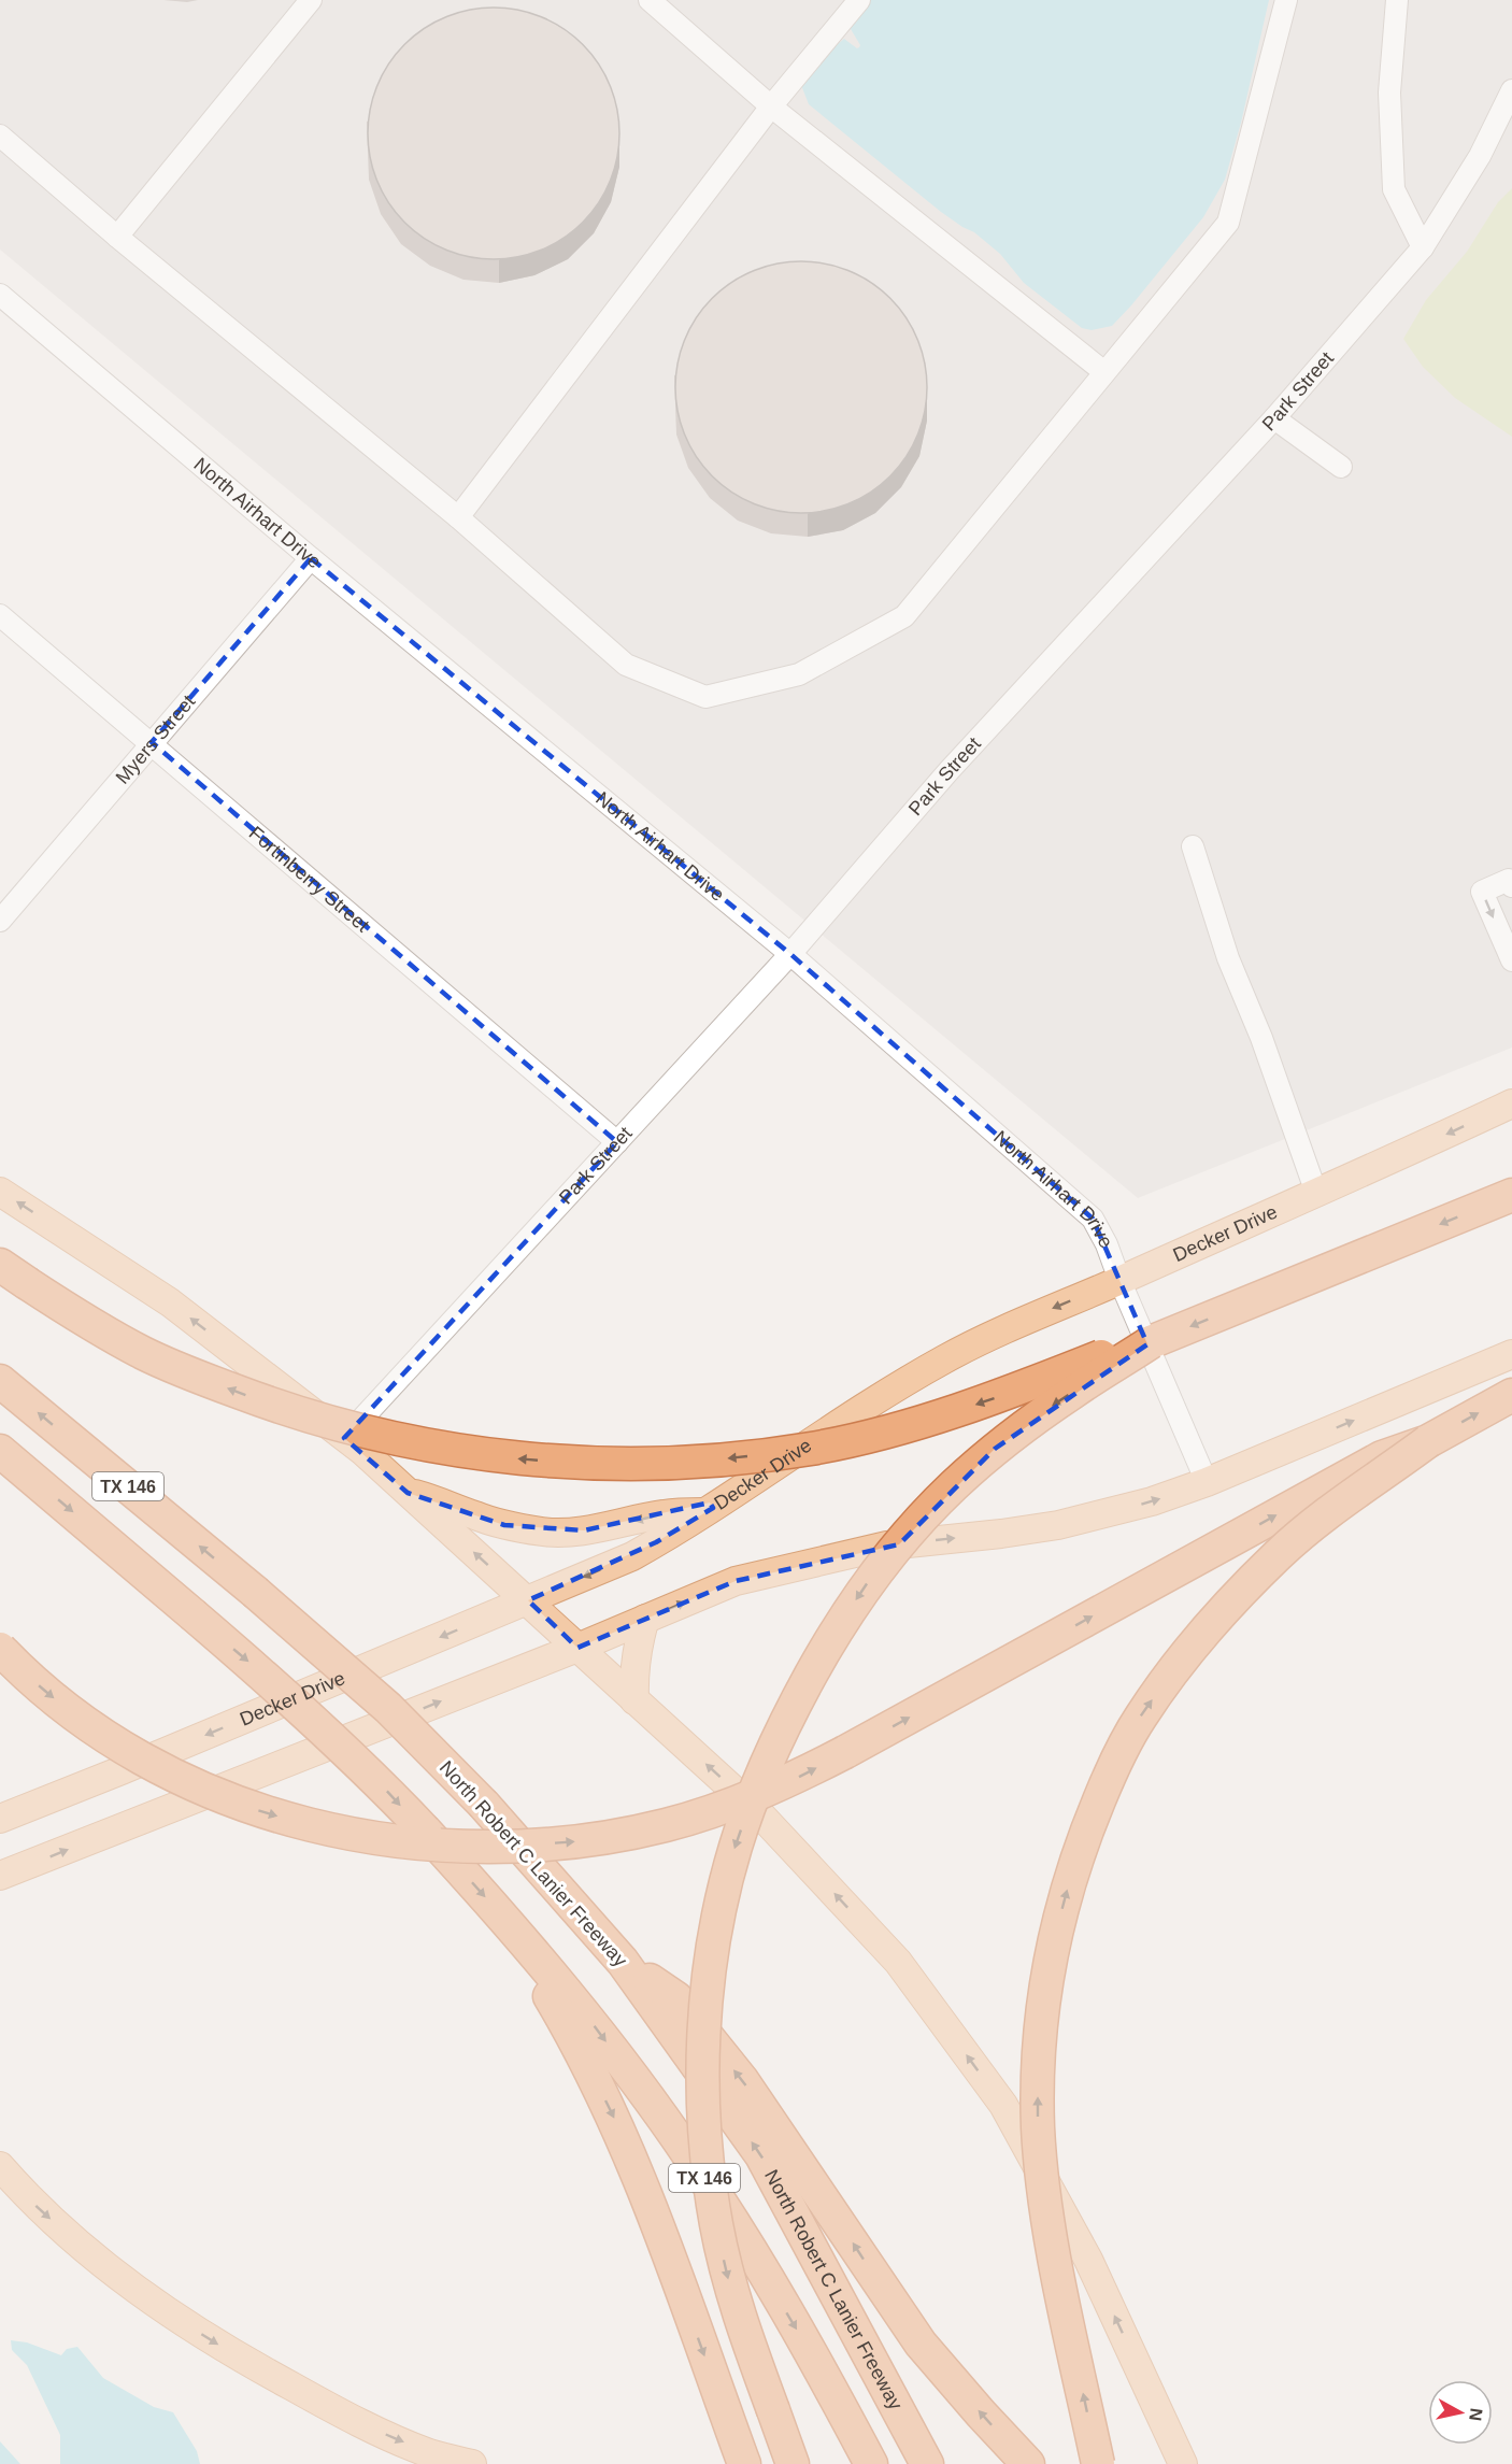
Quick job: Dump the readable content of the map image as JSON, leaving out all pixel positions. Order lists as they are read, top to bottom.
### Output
{
  "streets": {
    "highway": ["TX 146", "North Robert C Lanier Freeway"],
    "main road": ["Decker Drive"],
    "street": [
      "Park Street",
      "North Airhart Drive",
      "Myers Street",
      "Fortinberry Street"
    ]
  },
  "crossings": [
    ["Park Street", "North Airhart Drive"],
    ["Park Street", "Fortinberry Street"],
    ["North Airhart Drive", "Myers Street"],
    ["North Airhart Drive", "Decker Drive"],
    ["Myers Street", "Fortinberry Street"]
  ],
  "north": "right"
}
